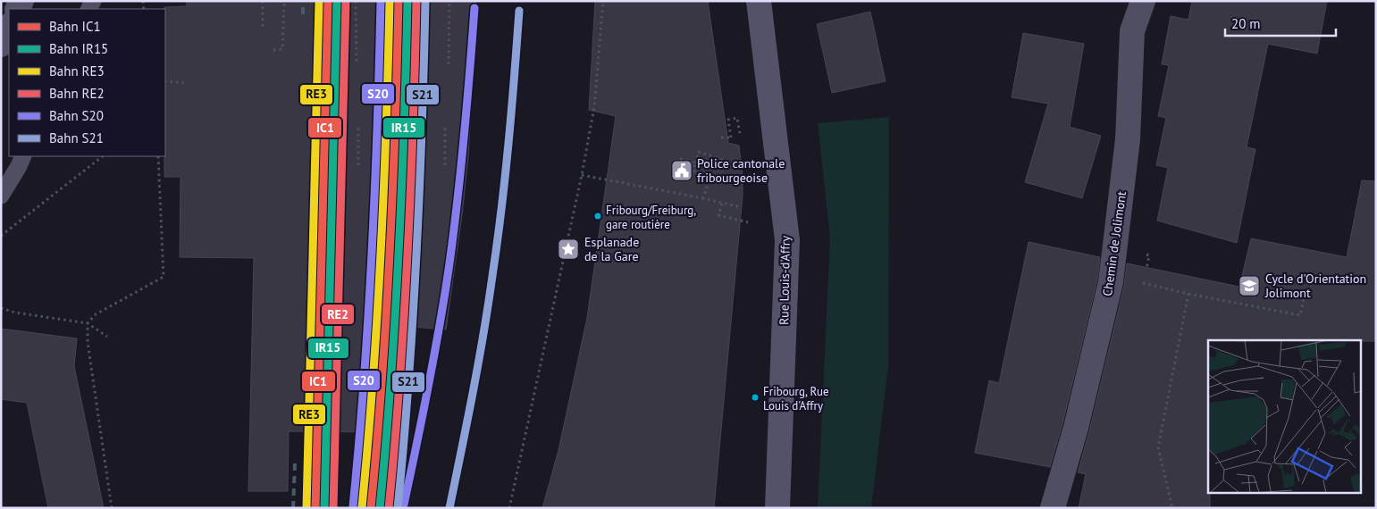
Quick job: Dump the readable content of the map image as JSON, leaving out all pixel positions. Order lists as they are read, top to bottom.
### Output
{
  "streets": {
    "main road": ["Rue Louis-d'Affry"],
    "street": ["Chemin de Jolimont"]
  },
  "places": {
    "public building": ["Police cantonale fribourgeoise"],
    "other": ["Fribourg/Freiburg, gare routière", "Fribourg, Rue Louis d'Affry"],
    "place": ["Esplanade de la Gare"],
    "school or university": ["Cycle d'Orientation Jolimont"]
  },
  "lines": [
    "rail line IC1",
    "rail line IR15",
    "rail line RE3",
    "rail line RE2",
    "rail line S20",
    "rail line S21"
  ],
  "legend": [
    "Bahn IC1",
    "Bahn IR15",
    "Bahn RE3",
    "Bahn RE2",
    "Bahn S20",
    "Bahn S21"
  ],
  "scale_bar": "20 m"
}
